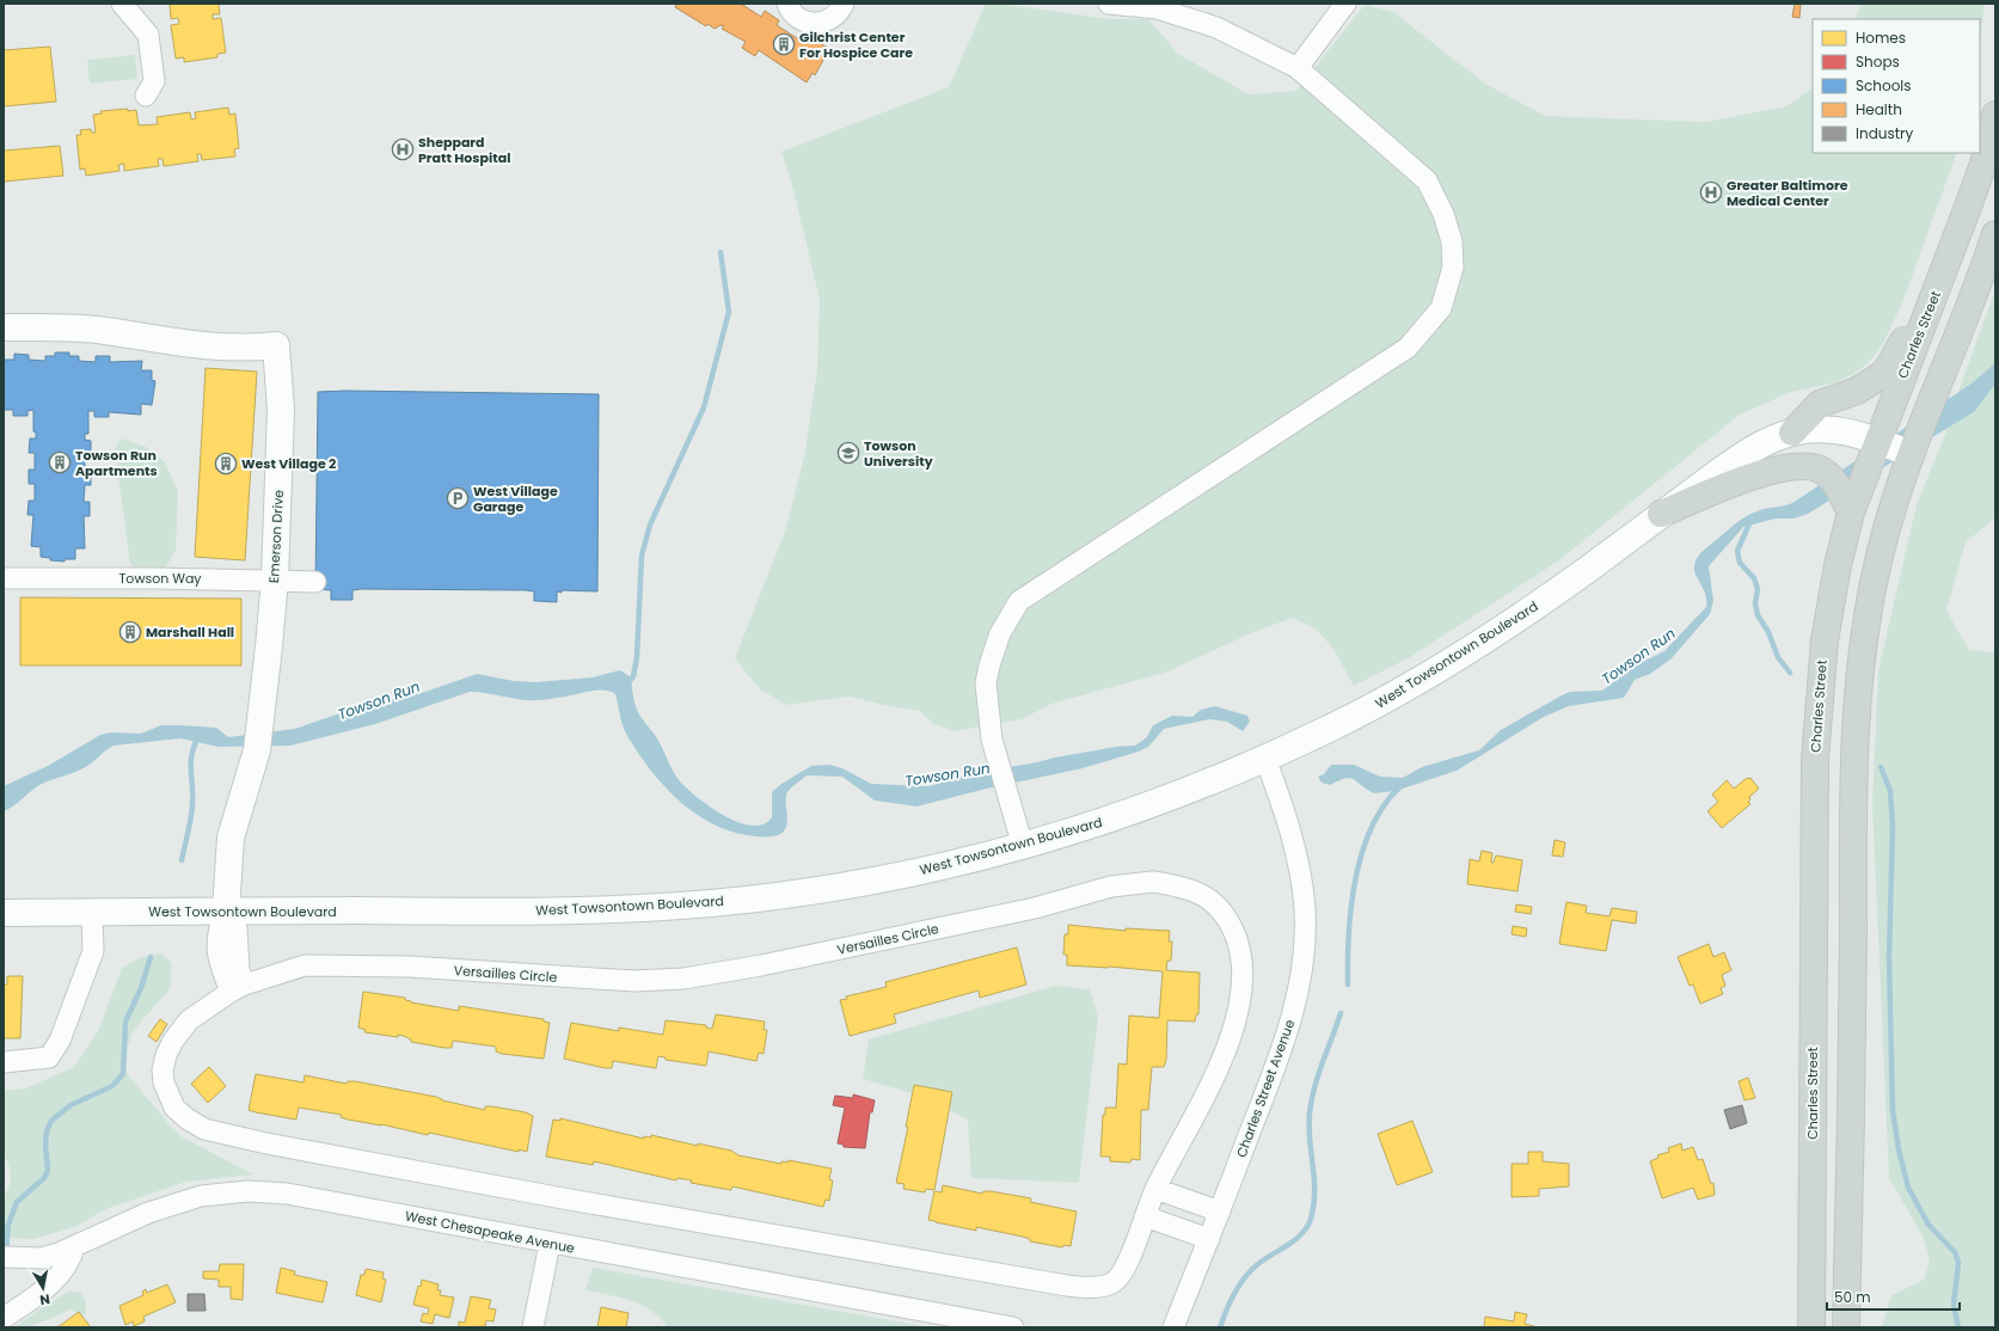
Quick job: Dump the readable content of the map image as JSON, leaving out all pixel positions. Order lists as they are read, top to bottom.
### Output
{
  "streets": {
    "main road": ["Charles Street", "Emerson Drive", "West Towsontown Boulevard"],
    "street": [
      "Towson Way",
      "Versailles Circle",
      "Charles Street Avenue",
      "West Chesapeake Avenue"
    ]
  },
  "crossings": [
    ["Charles Street", "West Towsontown Boulevard"],
    ["Emerson Drive", "Towson Way"],
    ["Emerson Drive", "West Towsontown Boulevard"],
    ["West Towsontown Boulevard", "Charles Street Avenue"]
  ],
  "water": ["Towson Run"],
  "places": {
    "building": [
      "Gilchrist Center For Hospice Care",
      "Towson Run Apartments",
      "West Village 2",
      "Marshall Hall"
    ],
    "hospital": ["Sheppard Pratt Hospital", "Greater Baltimore Medical Center"],
    "school or university": ["Towson University"],
    "parking": ["West Village Garage"]
  },
  "legend": [
    "Homes",
    "Shops",
    "Schools",
    "Health",
    "Industry"
  ],
  "scale_bar": "50 m",
  "north": "bottom"
}
